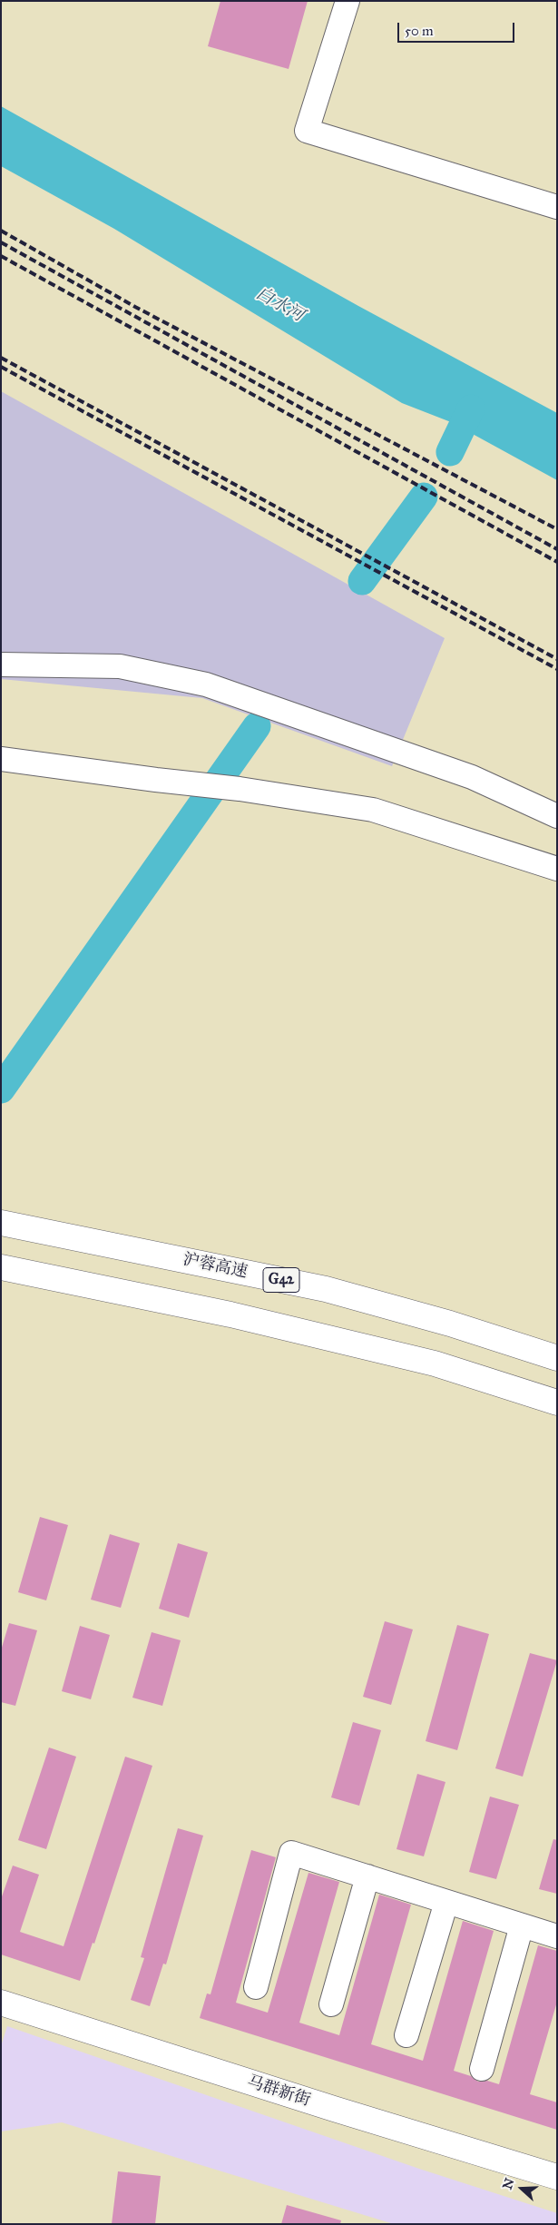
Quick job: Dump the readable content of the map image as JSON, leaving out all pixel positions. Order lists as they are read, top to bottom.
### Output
{
  "streets": {
    "main road": ["沪蓉高速", "G42", "马群新街"]
  },
  "water": ["白水河"],
  "scale_bar": "50 m",
  "north": "left"
}
